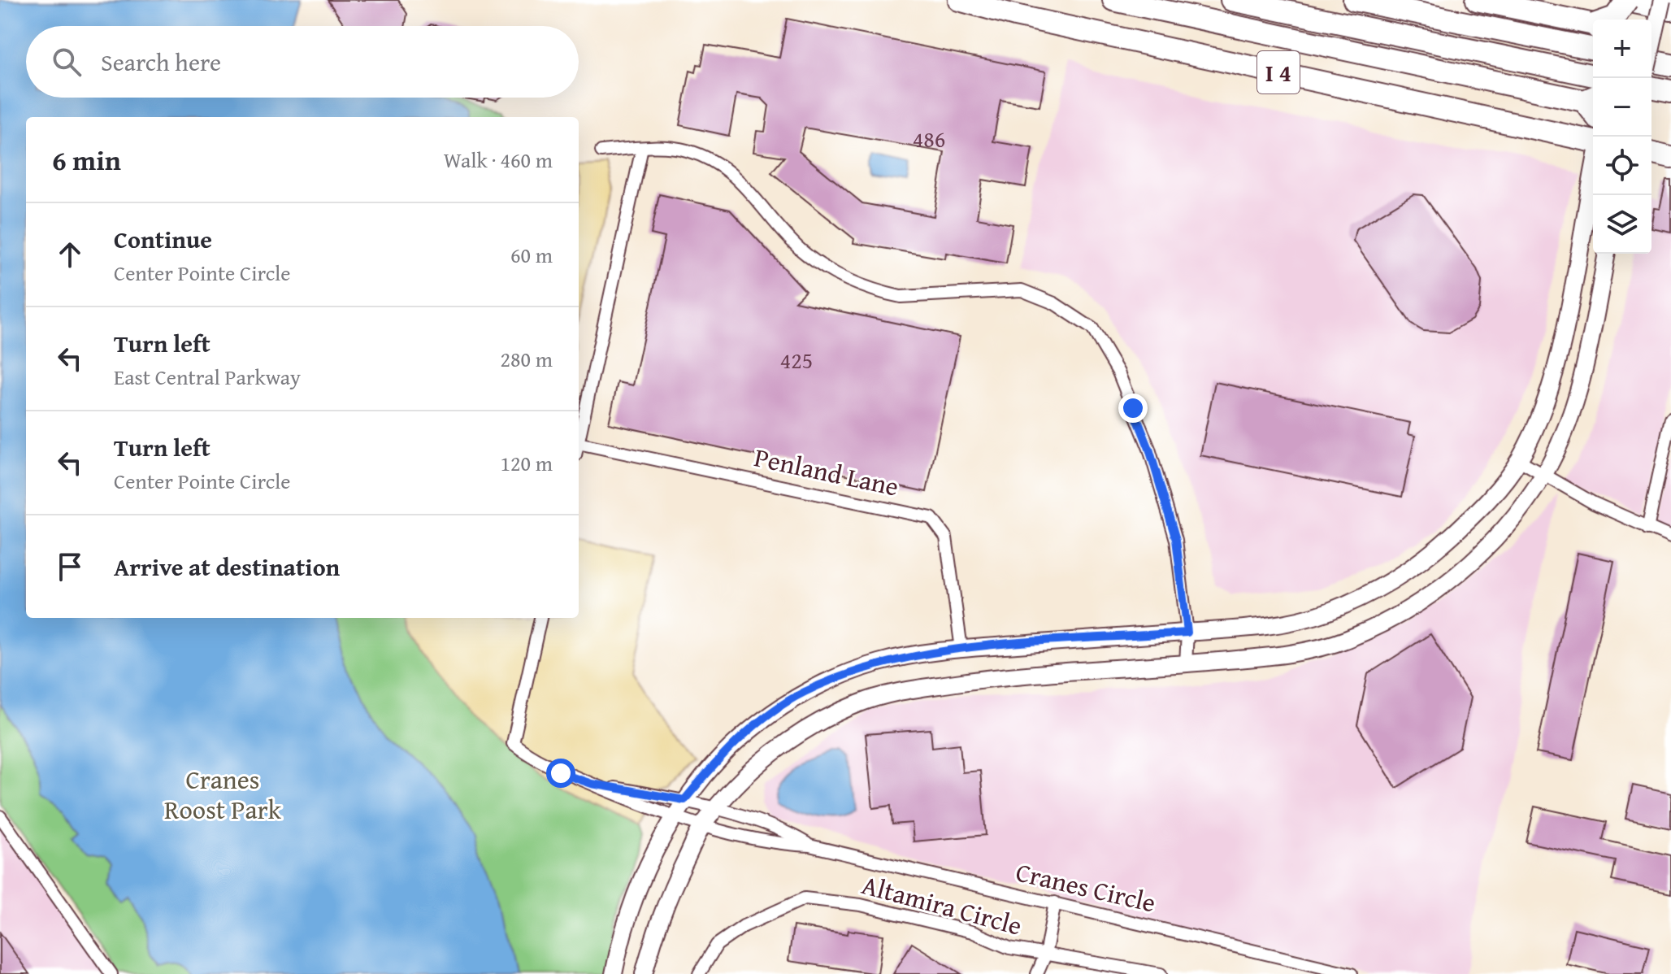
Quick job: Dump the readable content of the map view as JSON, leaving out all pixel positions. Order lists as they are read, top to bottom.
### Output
{
  "streets": {
    "highway": ["I 4"],
    "street": ["Penland Lane", "Cranes Circle", "Altamira Circle"]
  },
  "parks": ["Cranes Roost Park"],
  "house_numbers": ["486", "425"],
  "page": {
    "map_buttons": ["+", "−"],
    "search": "Search here",
    "heading": ["6 min", "Walk · 460 m"],
    "list": [
      ["Continue", "Center Pointe Circle", "60 m"],
      ["Turn left", "East Central Parkway", "280 m"],
      ["Turn left", "Center Pointe Circle", "120 m"],
      "Arrive at destination"
    ]
  }
}
